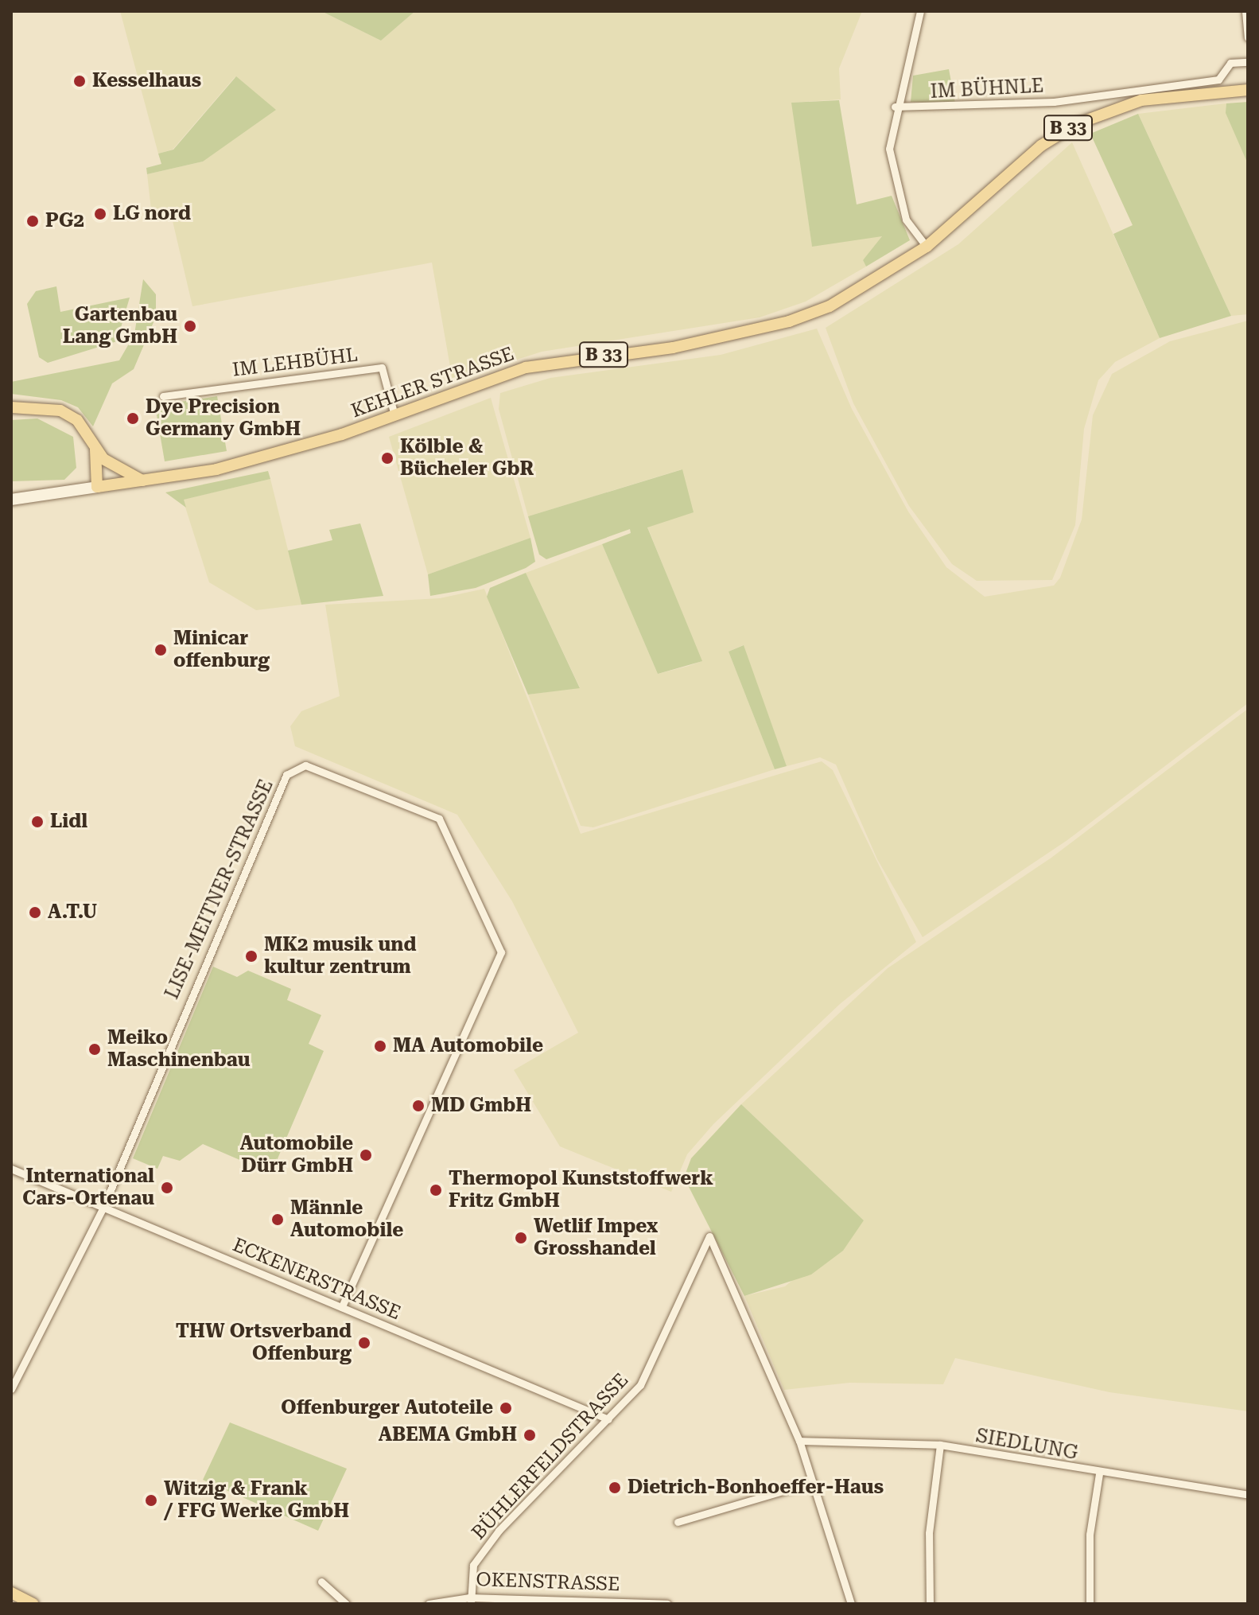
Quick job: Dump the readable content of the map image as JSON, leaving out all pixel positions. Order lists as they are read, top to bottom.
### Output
{
  "streets": {
    "main road": ["B 33", "KEHLER STRASSE"],
    "street": [
      "IM BÜHNLE",
      "IM LEHBÜHL",
      "LISE-MEITNER-STRASSE",
      "ECKENERSTRASSE",
      "SIEDLUNG",
      "BÜHLERFELDSTRASSE",
      "OKENSTRASSE"
    ]
  },
  "crossings": [
    ["IM LEHBÜHL", "KEHLER STRASSE"],
    ["LISE-MEITNER-STRASSE", "ECKENERSTRASSE"],
    ["ECKENERSTRASSE", "BÜHLERFELDSTRASSE"],
    ["SIEDLUNG", "BÜHLERFELDSTRASSE"],
    ["BÜHLERFELDSTRASSE", "OKENSTRASSE"]
  ],
  "places": [
    "Kesselhaus",
    "LG nord",
    "PG2",
    "Gartenbau Lang GmbH",
    "Dye Precision Germany GmbH",
    "Kölble & Bücheler GbR",
    "Minicar offenburg",
    "Lidl",
    "A.T.U",
    "MK2 musik und kultur zentrum",
    "MA Automobile",
    "Meiko Maschinenbau",
    "MD GmbH",
    "Automobile Dürr GmbH",
    "International Cars-Ortenau",
    "Thermopol Kunststoffwerk Fritz GmbH",
    "Männle Automobile",
    "Wetlif Impex Grosshandel",
    "THW Ortsverband Offenburg",
    "Offenburger Autoteile",
    "ABEMA GmbH",
    "Dietrich-Bonhoeffer-Haus",
    "Witzig & Frank / FFG Werke GmbH"
  ]
}
